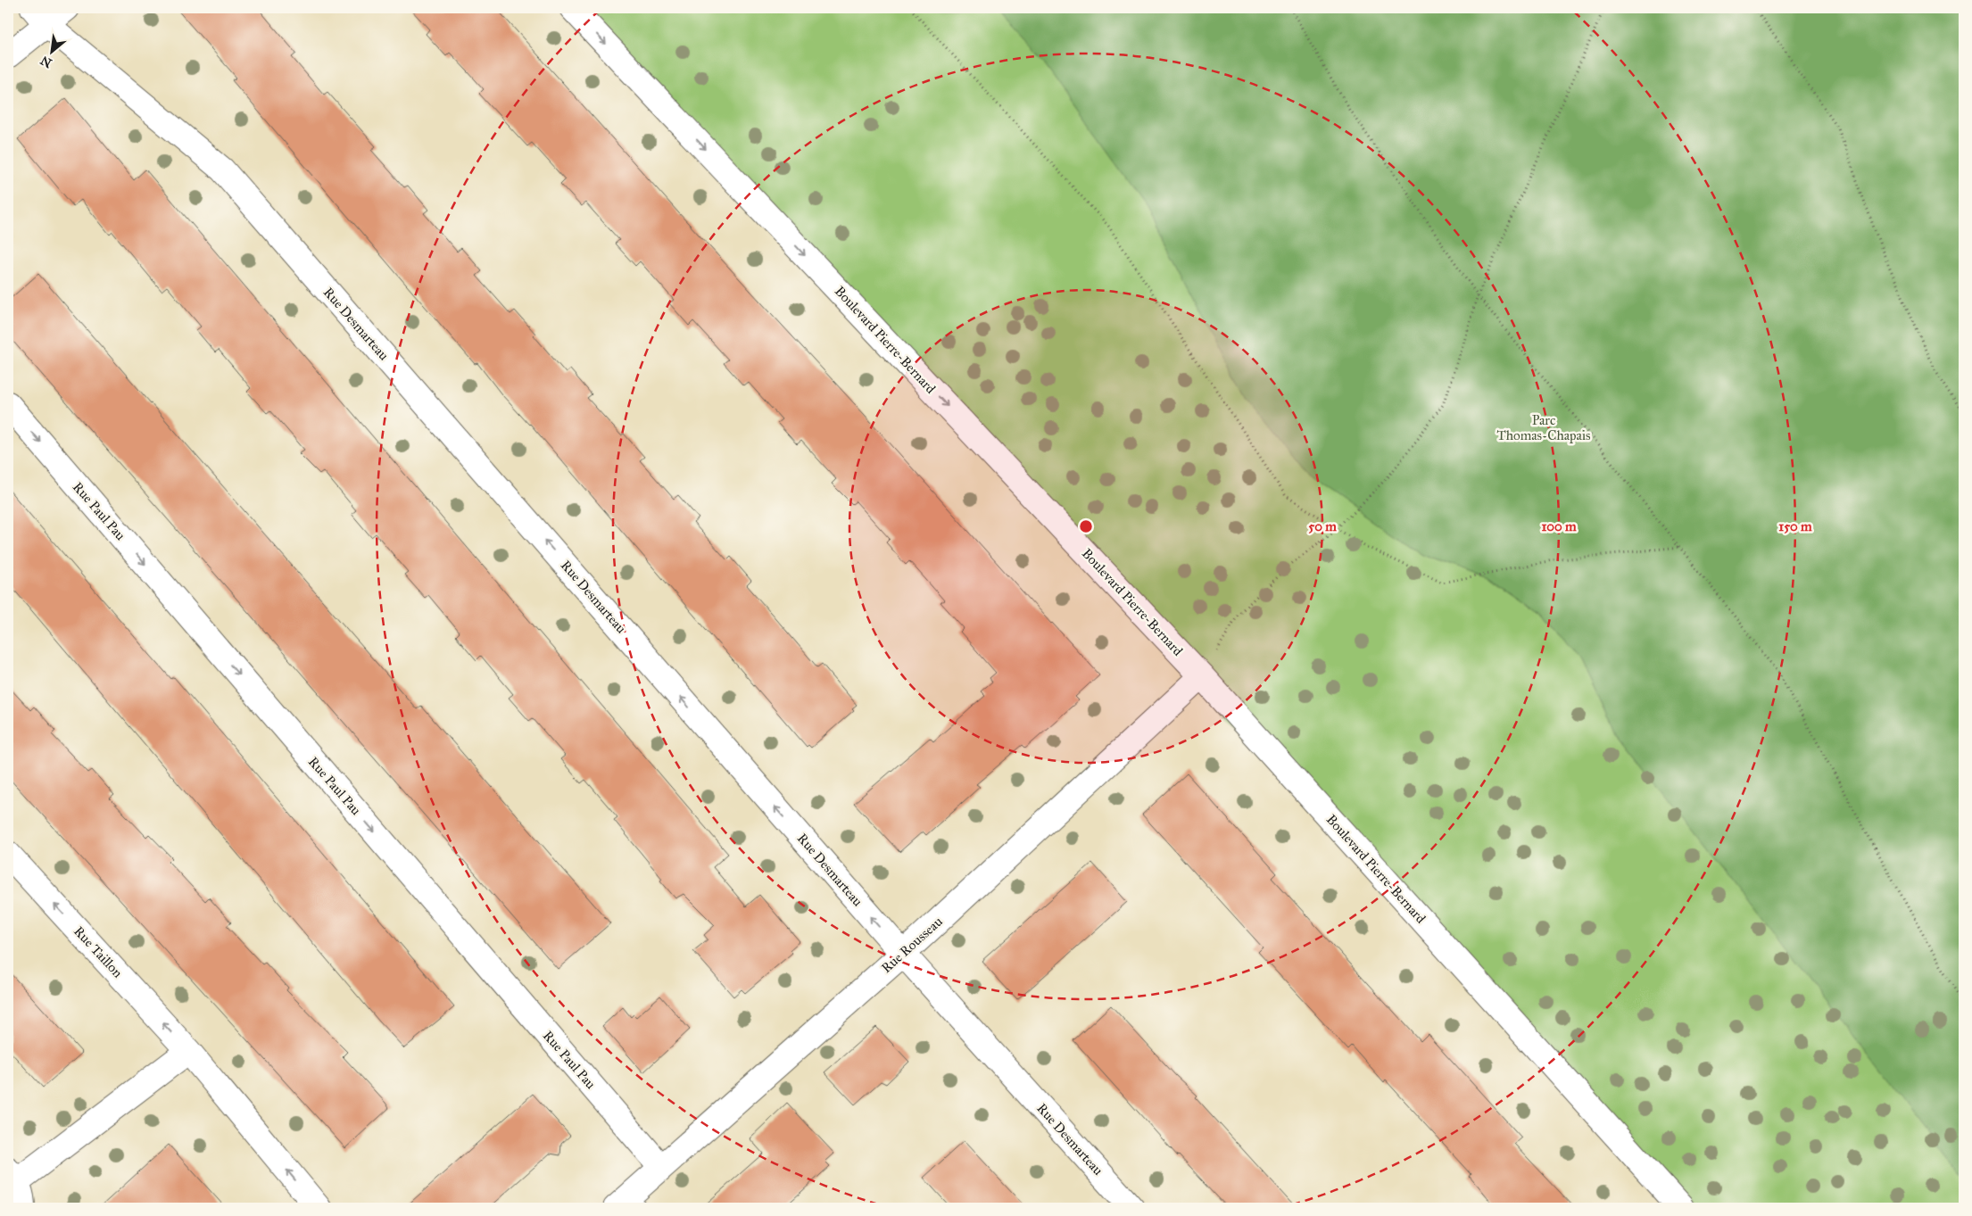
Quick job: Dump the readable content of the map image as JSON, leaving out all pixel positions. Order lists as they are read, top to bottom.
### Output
{
  "streets": {
    "street": [
      "Rue Desmarteau",
      "Boulevard Pierre-Bernard",
      "Rue Paul Pau",
      "Rue Rousseau",
      "Rue Taillon"
    ]
  },
  "crossings": [
    ["Rue Desmarteau", "Rue Rousseau"],
    ["Boulevard Pierre-Bernard", "Rue Rousseau"],
    ["Rue Paul Pau", "Rue Rousseau"]
  ],
  "one_way": [
    "Rue Desmarteau",
    "Boulevard Pierre-Bernard",
    "Rue Paul Pau",
    "Rue Taillon"
  ],
  "parks": ["Parc Thomas-Chapais"],
  "north": "bottom left",
  "rings": ["50 m", "100 m", "150 m"]
}
